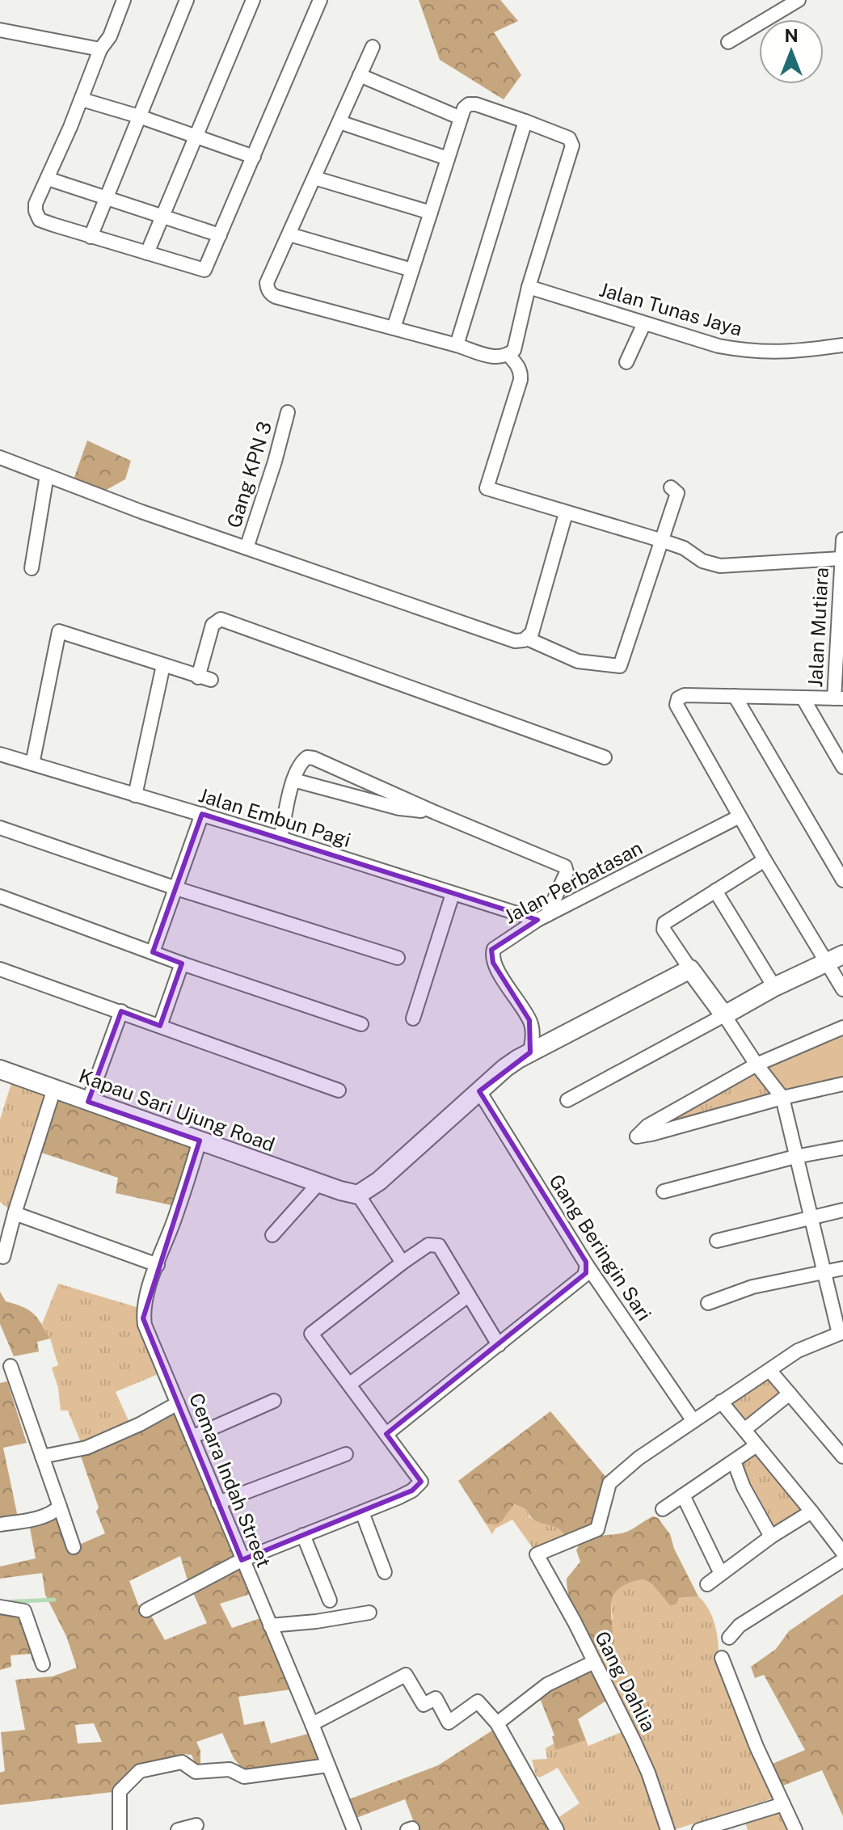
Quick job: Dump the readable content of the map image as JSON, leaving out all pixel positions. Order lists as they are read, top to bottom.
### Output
{
  "streets": {
    "street": [
      "Jalan Tunas Jaya",
      "Gang KPN 3",
      "Jalan Mutiara",
      "Jalan Embun Pagi",
      "Jalan Perbatasan",
      "Kapau Sari Ujung Road",
      "Gang Beringin Sari",
      "Cemara Indah Street",
      "Gang Dahlia"
    ]
  },
  "crossings": [
    ["Jalan Embun Pagi", "Jalan Perbatasan"],
    ["Kapau Sari Ujung Road", "Cemara Indah Street"],
    ["Gang Beringin Sari", "Gang Dahlia"]
  ],
  "north": "top"
}
